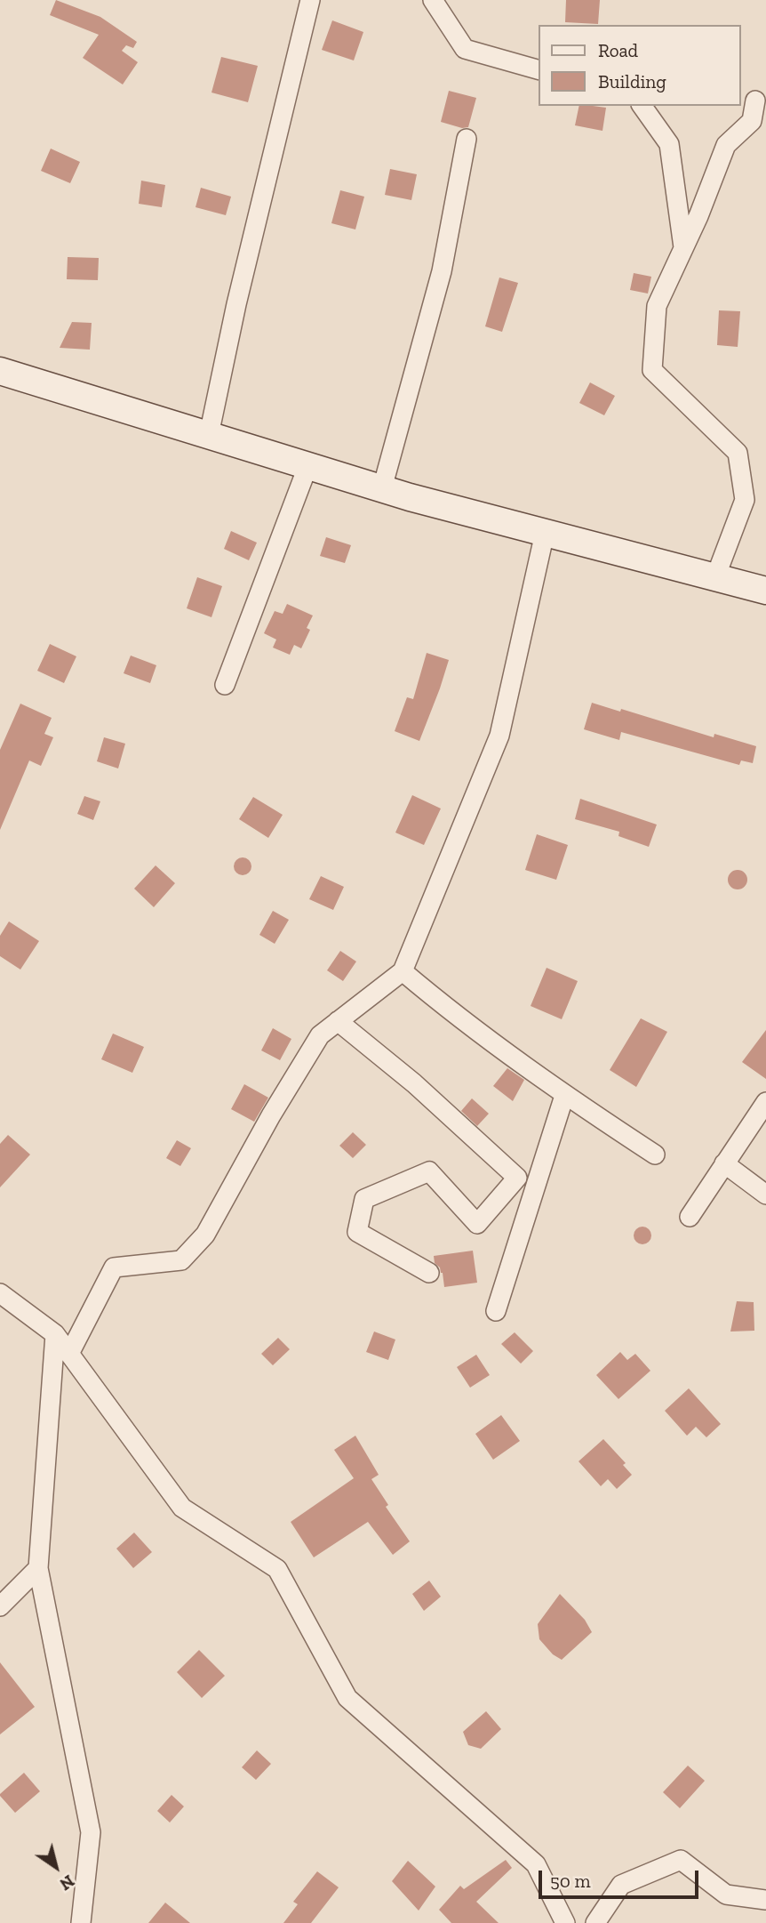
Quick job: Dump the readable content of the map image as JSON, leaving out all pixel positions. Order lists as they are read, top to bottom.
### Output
{
  "legend": ["Road", "Building"],
  "scale_bar": "50 m",
  "north": "bottom right"
}
